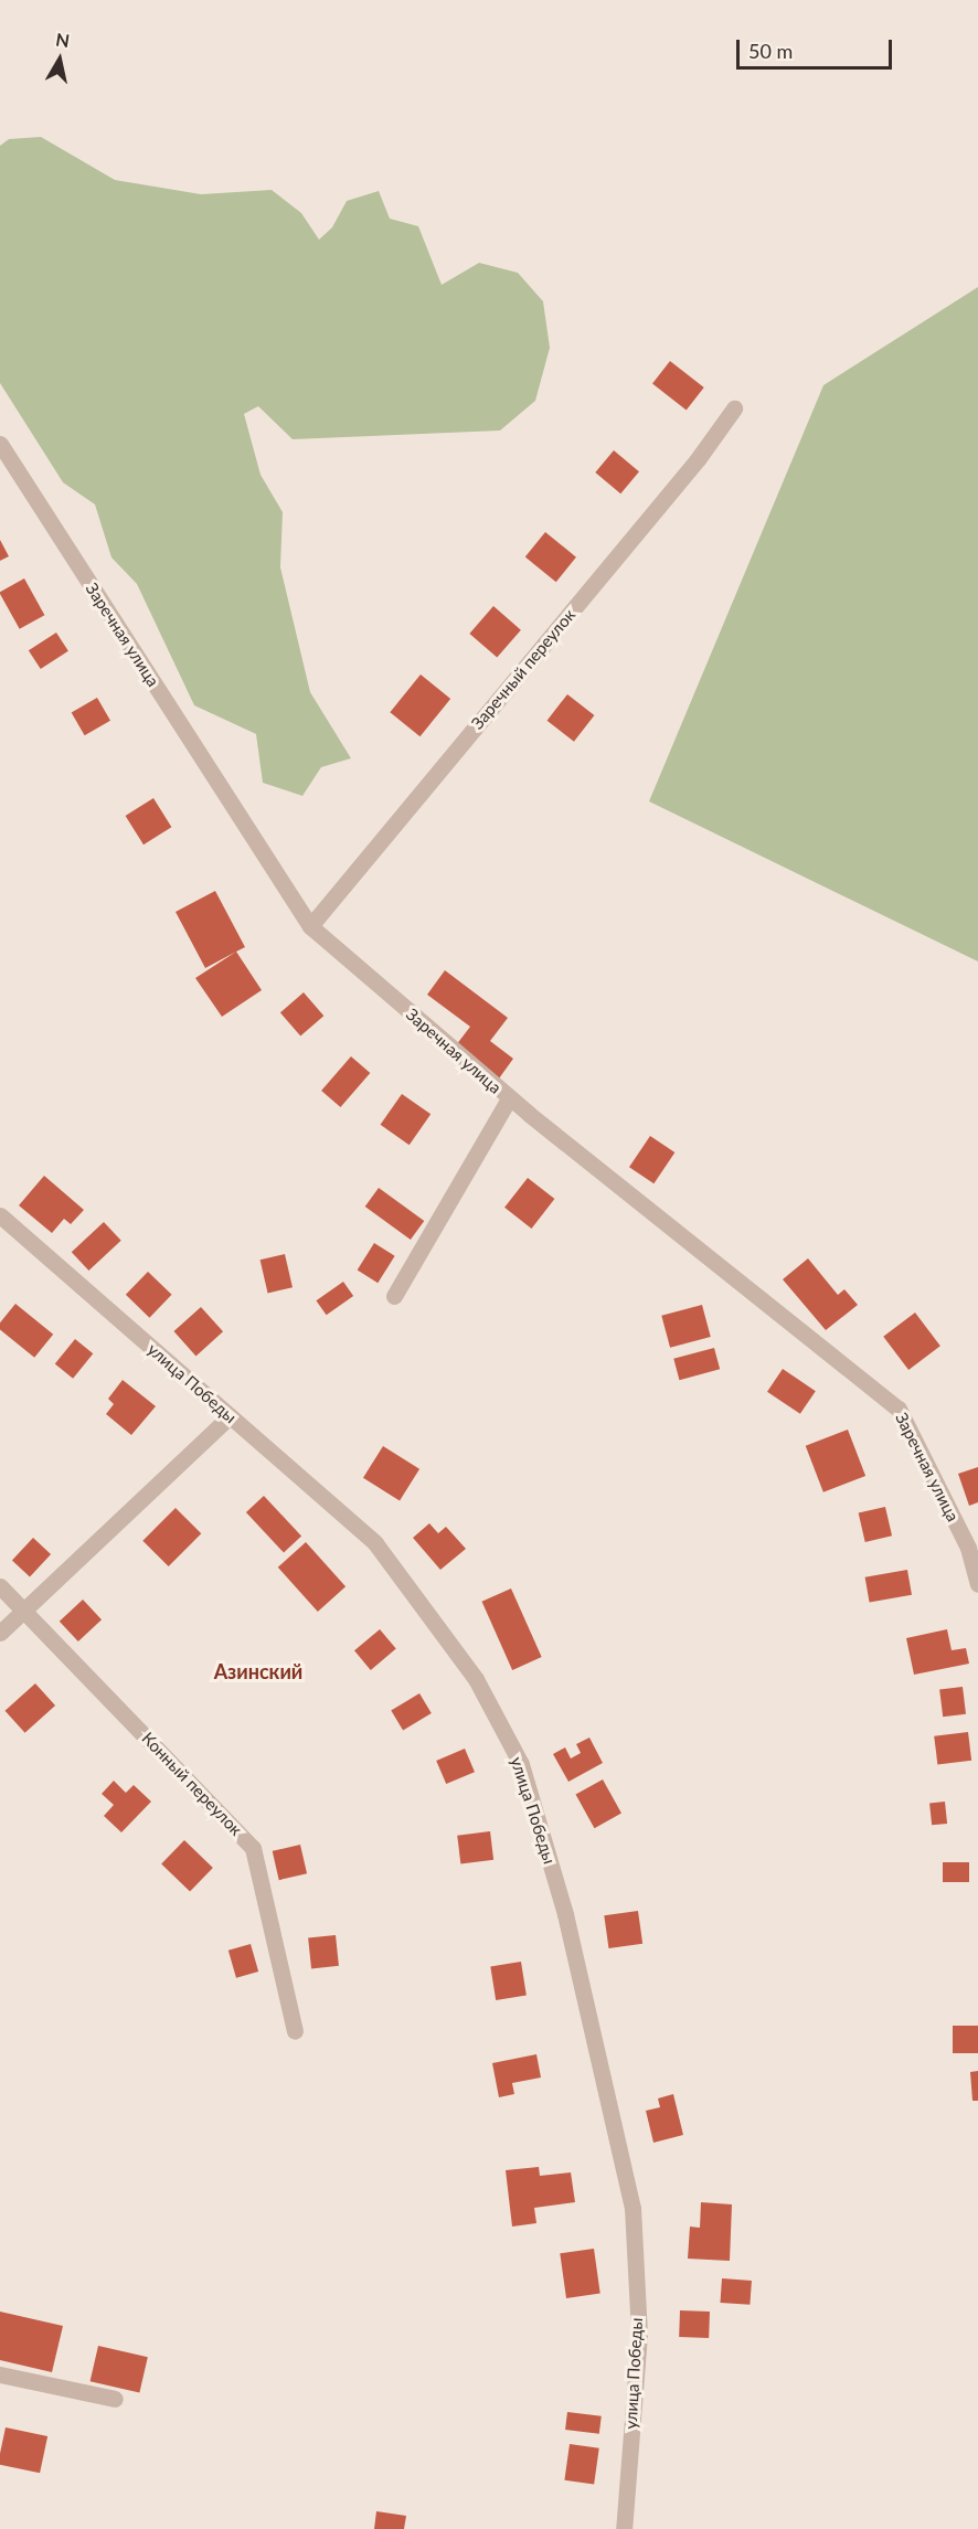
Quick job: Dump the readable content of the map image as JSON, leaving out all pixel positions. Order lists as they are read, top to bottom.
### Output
{
  "streets": {
    "street": [
      "Заречная улица",
      "Заречный переулок",
      "улица Победы",
      "Конный переулок"
    ]
  },
  "crossings": [
    ["Заречная улица", "Заречный переулок"]
  ],
  "districts": ["Азинский"],
  "scale_bar": "50 m",
  "north": "top"
}
